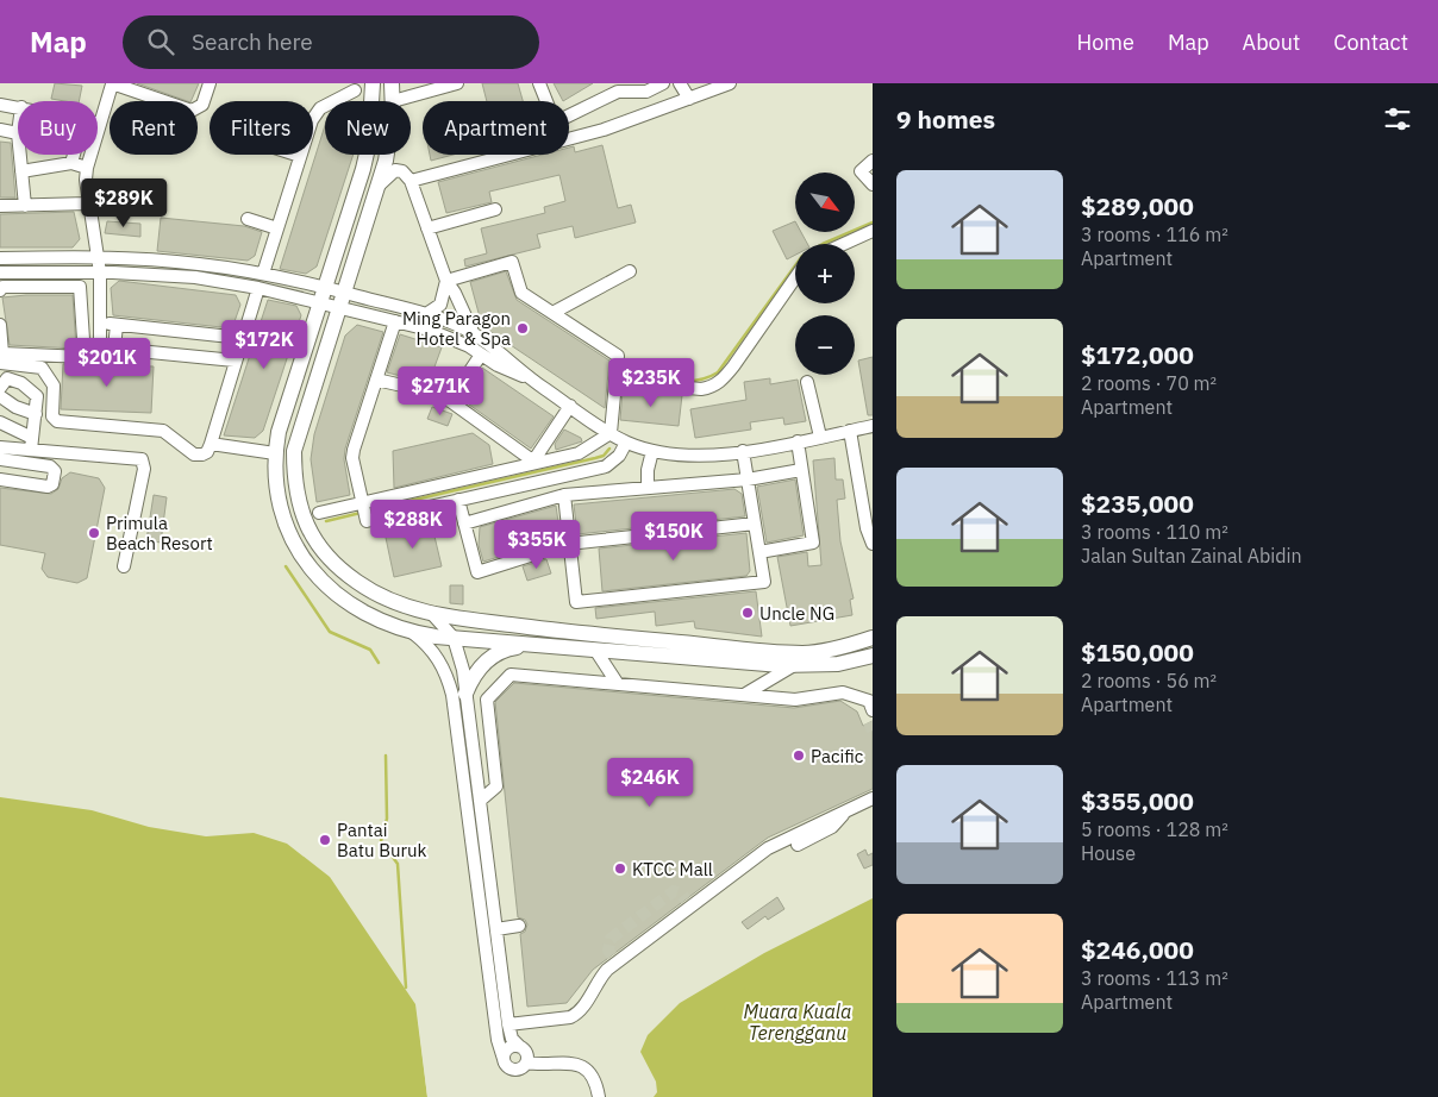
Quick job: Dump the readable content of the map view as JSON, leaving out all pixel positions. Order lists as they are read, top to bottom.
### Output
{
  "water": ["Muara Kuala Terengganu"],
  "places": [
    "Ming Paragon Hotel & Spa",
    "Primula Beach Resort",
    "Uncle NG",
    "Pacific",
    "Pantai Batu Buruk",
    "KTCC Mall"
  ],
  "north": "bottom right",
  "page": {
    "header": "Map",
    "search": "Search here",
    "nav": [
      "Home",
      "Map",
      "About",
      "Contact"
    ],
    "heading": "9 homes",
    "chip": [
      "Buy",
      "Rent",
      "Filters",
      "New",
      "Apartment"
    ],
    "list": [
      {
        "name": "$289,000",
        "note": "3 rooms · 116 m² · Apartment"
      },
      {
        "name": "$172,000",
        "note": "2 rooms · 70 m² · Apartment"
      },
      {
        "name": "$235,000",
        "note": "3 rooms · 110 m² · Jalan Sultan Zainal Abidin"
      },
      {
        "name": "$150,000",
        "note": "2 rooms · 56 m² · Apartment"
      },
      {
        "name": "$355,000",
        "note": "5 rooms · 128 m² · House"
      },
      {
        "name": "$246,000",
        "note": "3 rooms · 113 m² · Apartment"
      }
    ],
    "map_buttons": ["+", "−"],
    "price": [
      "$289K",
      "$172K",
      "$201K",
      "$235K",
      "$271K",
      "$288K",
      "$150K",
      "$355K",
      "$246K"
    ]
  }
}
